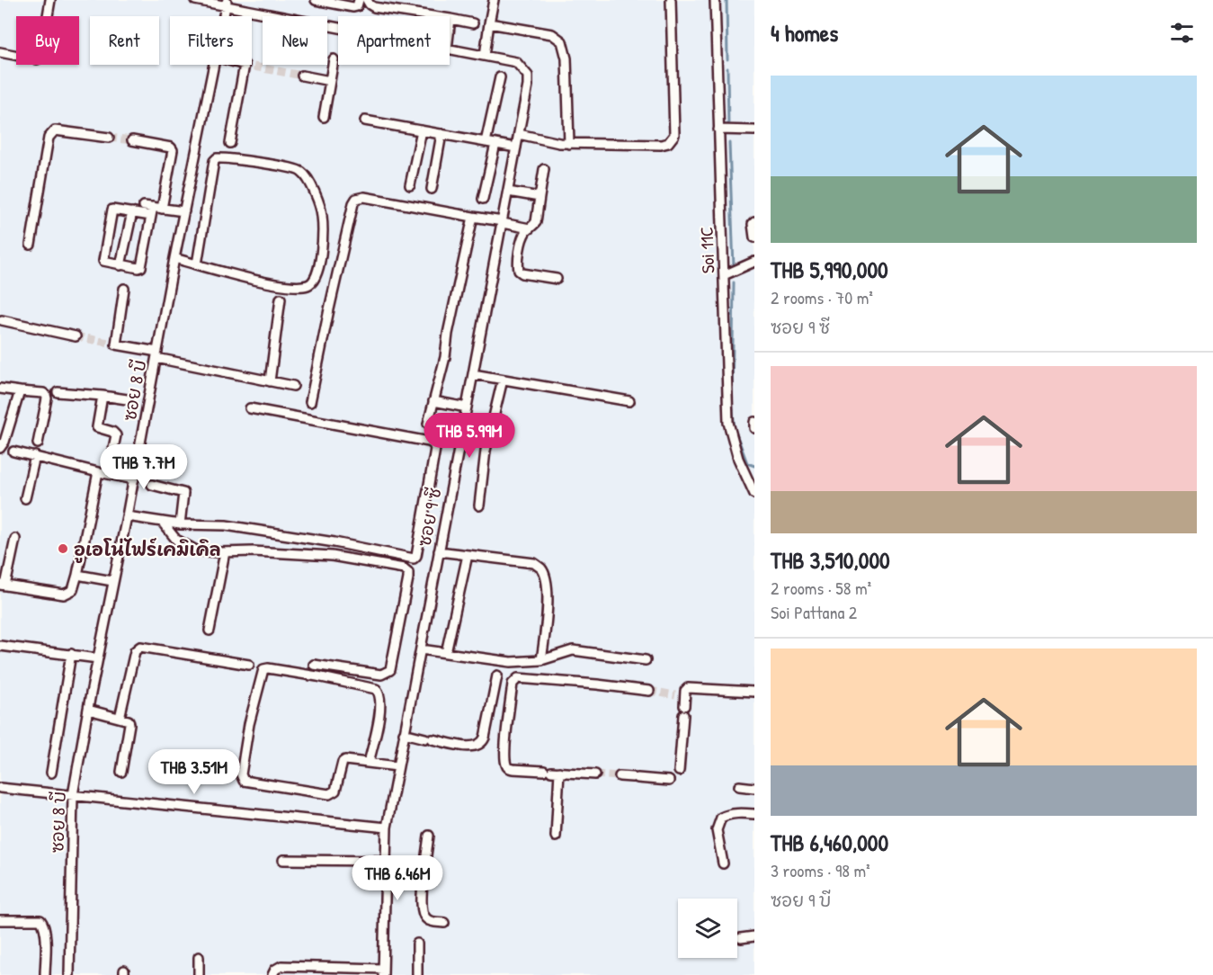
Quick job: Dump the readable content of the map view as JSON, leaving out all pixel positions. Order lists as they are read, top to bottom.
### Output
{
  "streets": {
    "street": ["Soi 11C", "ซอย 8 บี", "ซอย 9 ซี"]
  },
  "places": ["อูเอโน่ไฟร์เคมิเคิล"],
  "page": {
    "heading": "4 homes",
    "chip": [
      "Buy",
      "Rent",
      "Filters",
      "New",
      "Apartment"
    ],
    "list": [
      {
        "name": "THB 5,990,000",
        "note": "2 rooms · 70 m² · ซอย 9 ซี"
      },
      {
        "name": "THB 3,510,000",
        "note": "2 rooms · 58 m² · Soi Pattana 2"
      },
      {
        "name": "THB 6,460,000",
        "note": "3 rooms · 98 m² · ซอย 9 บี"
      }
    ],
    "price": [
      "THB 5.99M",
      "THB 7.7M",
      "THB 3.51M",
      "THB 6.46M"
    ]
  }
}
